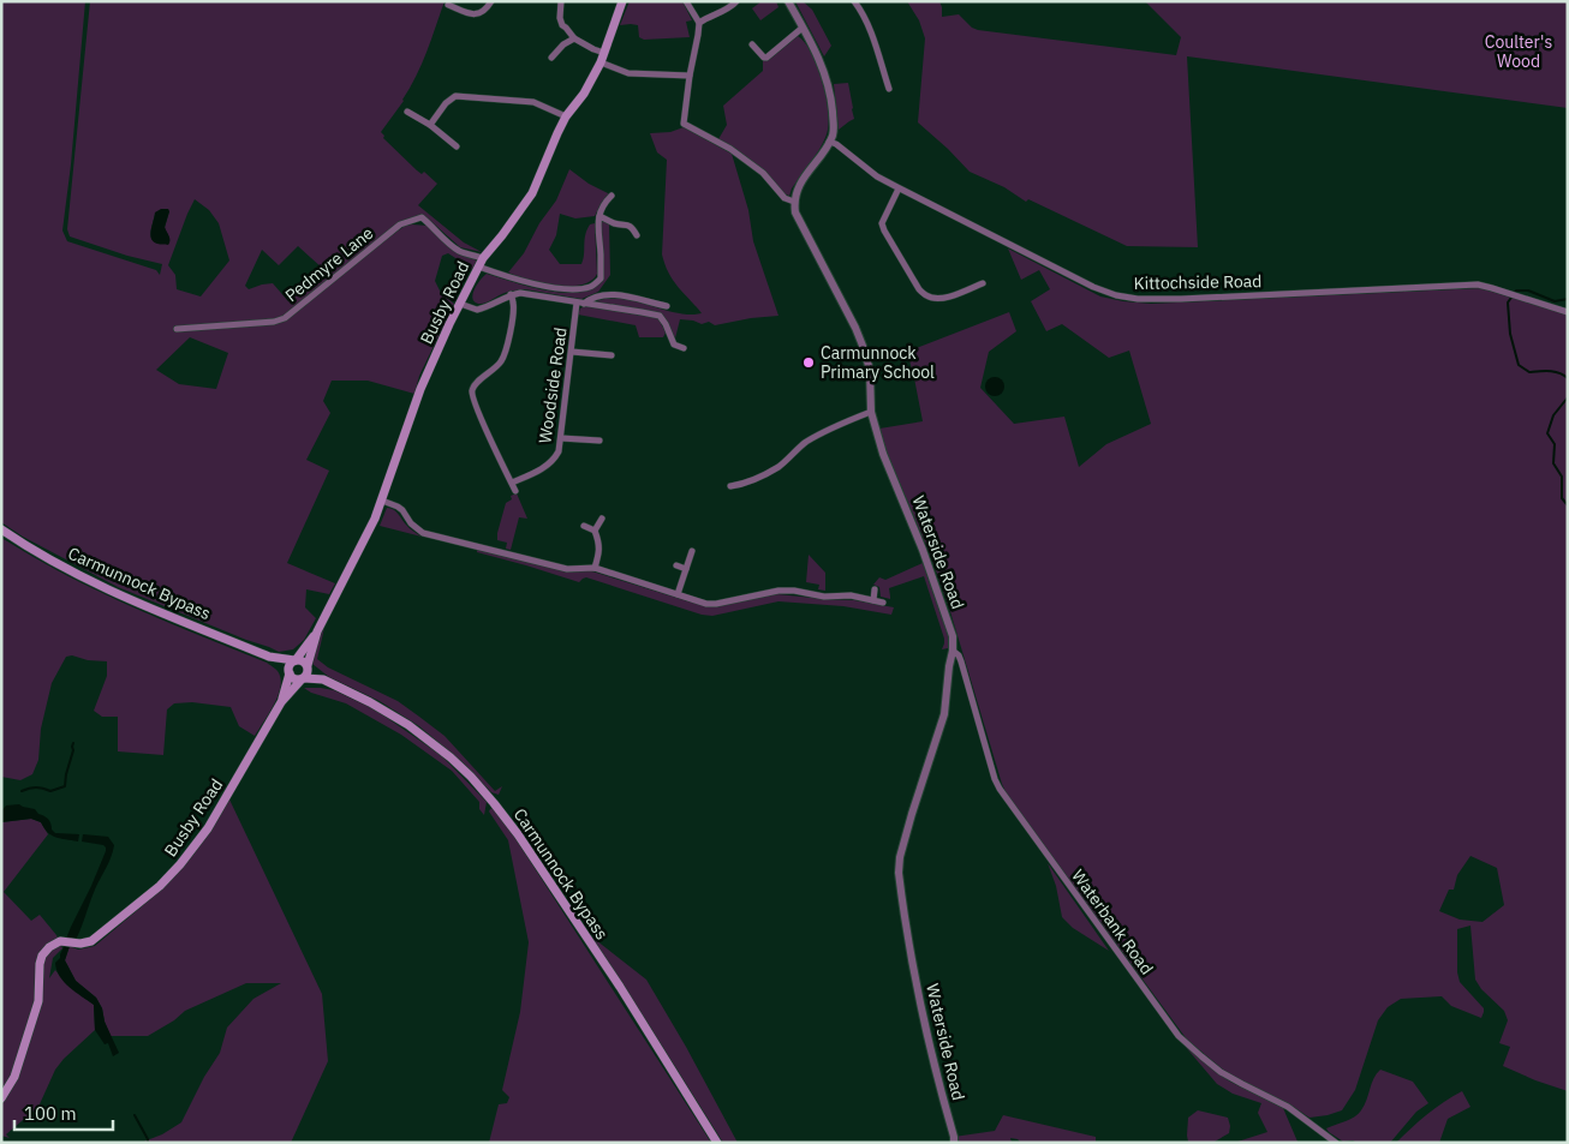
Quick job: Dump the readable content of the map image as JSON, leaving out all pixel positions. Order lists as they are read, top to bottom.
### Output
{
  "streets": {
    "main road": ["Busby Road", "Carmunnock Bypass"],
    "street": [
      "Pedmyre Lane",
      "Kittochside Road",
      "Woodside Road",
      "Waterside Road",
      "Waterbank Road"
    ]
  },
  "crossings": [
    ["Pedmyre Lane", "Busby Road"],
    ["Busby Road", "Carmunnock Bypass"],
    ["Waterside Road", "Waterbank Road"]
  ],
  "parks": ["Coulter's Wood"],
  "places": ["Carmunnock Primary School"],
  "scale_bar": "100 m"
}
